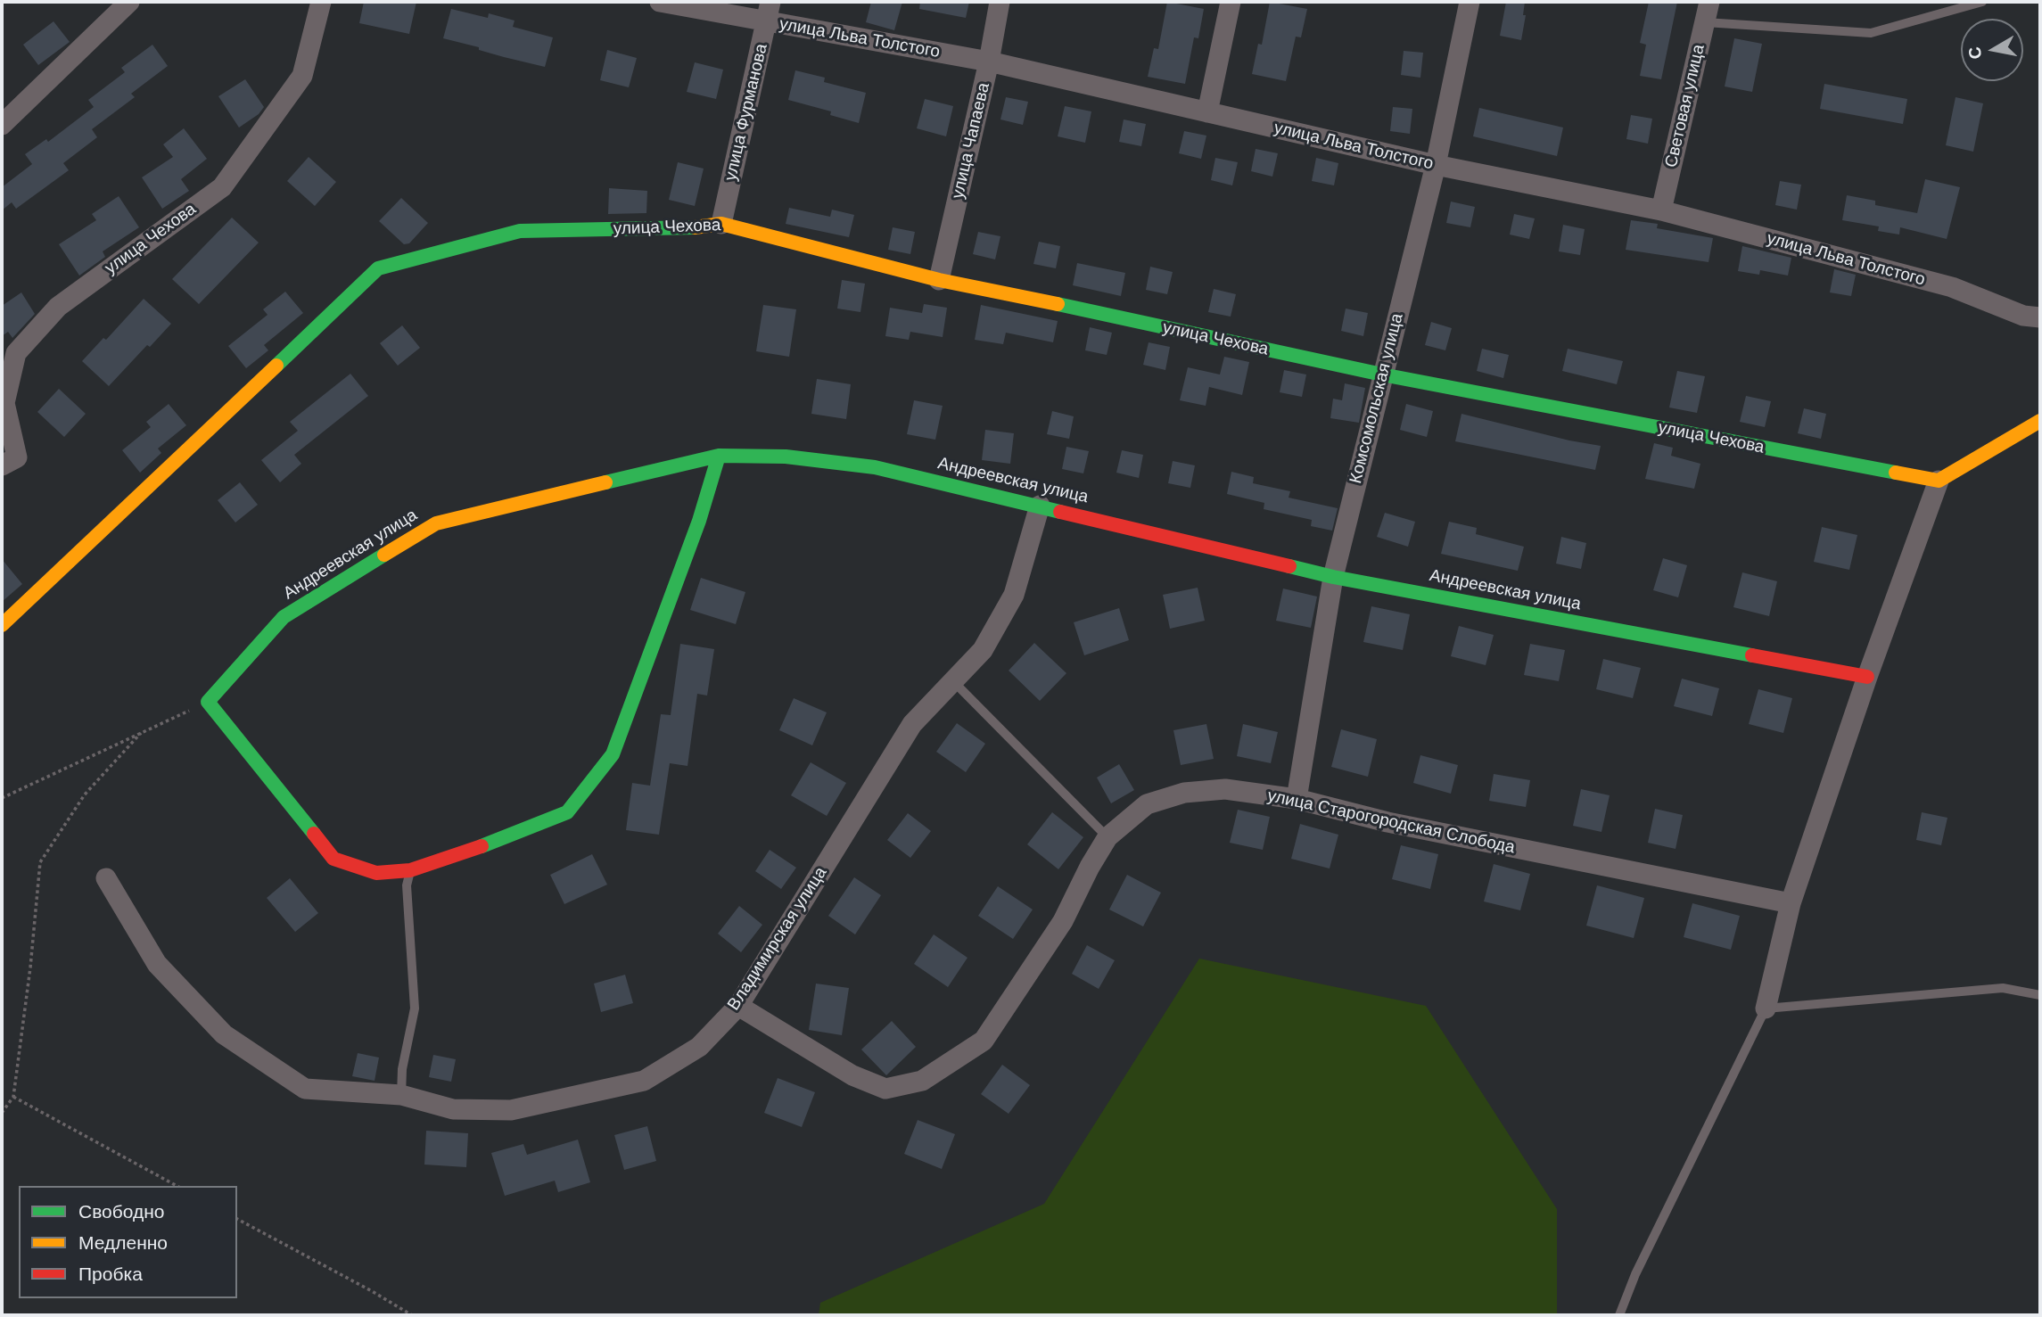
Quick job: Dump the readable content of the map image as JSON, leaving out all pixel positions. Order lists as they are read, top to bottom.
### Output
{
  "streets": {
    "street": [
      "улица Льва Толстого",
      "Световая улица",
      "улица Фурманова",
      "улица Чапаева",
      "улица Чехова",
      "Комсомольская улица",
      "Андреевская улица",
      "улица Старогородская Слобода",
      "Владимирская улица"
    ]
  },
  "crossings": [
    ["улица Льва Толстого", "Световая улица"],
    ["улица Льва Толстого", "улица Фурманова"],
    ["улица Льва Толстого", "улица Чапаева"],
    ["улица Льва Толстого", "Комсомольская улица"],
    ["улица Фурманова", "улица Чехова"],
    ["улица Чапаева", "улица Чехова"],
    ["улица Чехова", "Комсомольская улица"],
    ["Комсомольская улица", "Андреевская улица"],
    ["Комсомольская улица", "улица Старогородская Слобода"],
    ["Андреевская улица", "Владимирская улица"],
    ["улица Старогородская Слобода", "Владимирская улица"]
  ],
  "legend": ["Свободно", "Медленно", "Пробка"],
  "north": "left"
}
